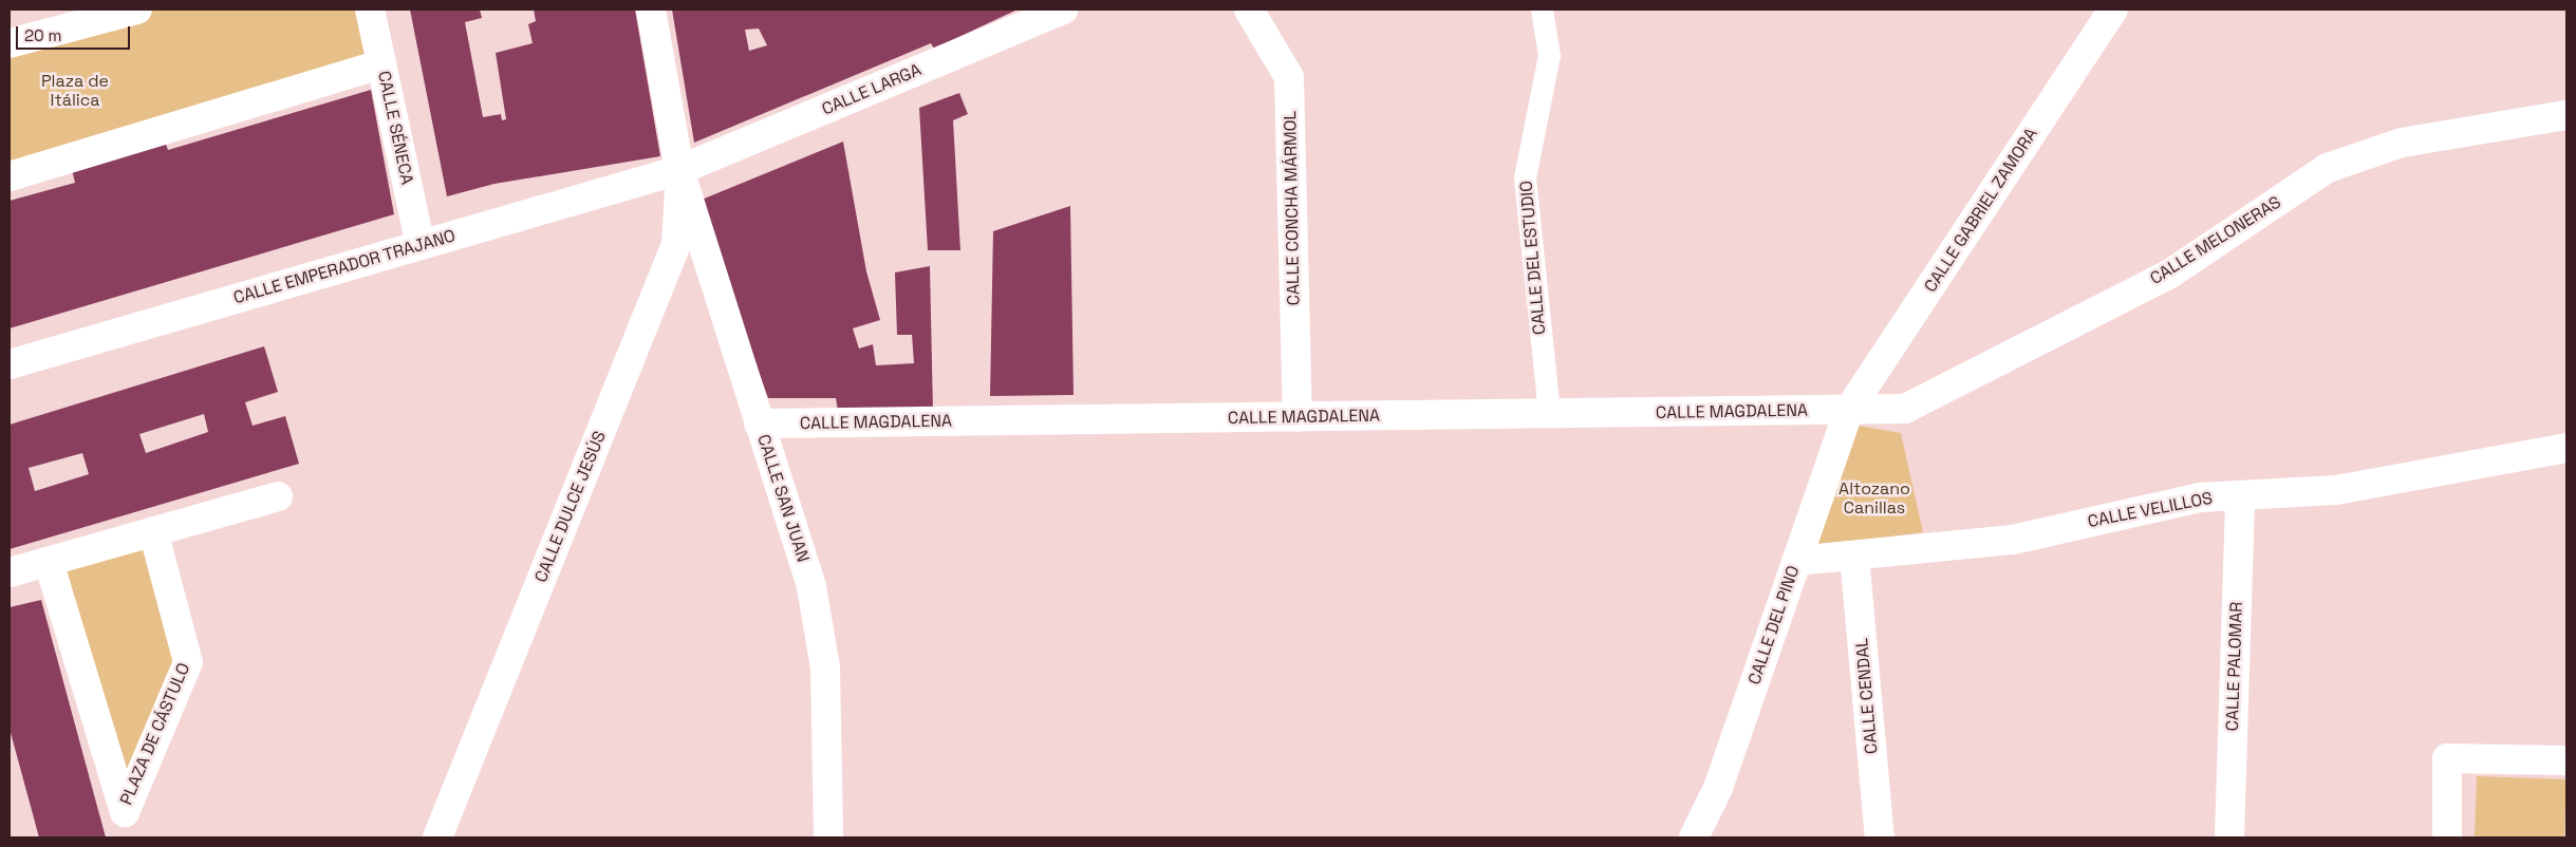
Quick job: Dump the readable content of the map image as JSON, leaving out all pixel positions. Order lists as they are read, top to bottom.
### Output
{
  "streets": {
    "street": [
      "CALLE LARGA",
      "CALLE SÉNECA",
      "CALLE CONCHA MÁRMOL",
      "CALLE GABRIEL ZAMORA",
      "CALLE MELONERAS",
      "CALLE DEL ESTUDIO",
      "CALLE EMPERADOR TRAJANO",
      "CALLE MAGDALENA",
      "CALLE SAN JUAN",
      "CALLE DULCE JESÚS",
      "CALLE VELILLOS",
      "CALLE DEL PINO",
      "CALLE PALOMAR",
      "CALLE CENDAL",
      "PLAZA DE CÁSTULO"
    ]
  },
  "crossings": [
    ["CALLE LARGA", "CALLE EMPERADOR TRAJANO"],
    ["CALLE LARGA", "CALLE SAN JUAN"],
    ["CALLE LARGA", "CALLE DULCE JESÚS"],
    ["CALLE SÉNECA", "CALLE EMPERADOR TRAJANO"],
    ["CALLE CONCHA MÁRMOL", "CALLE MAGDALENA"],
    ["CALLE GABRIEL ZAMORA", "CALLE MELONERAS"],
    ["CALLE GABRIEL ZAMORA", "CALLE MAGDALENA"],
    ["CALLE GABRIEL ZAMORA", "CALLE DEL PINO"],
    ["CALLE MELONERAS", "CALLE MAGDALENA"],
    ["CALLE MELONERAS", "CALLE DEL PINO"],
    ["CALLE DEL ESTUDIO", "CALLE MAGDALENA"],
    ["CALLE EMPERADOR TRAJANO", "CALLE SAN JUAN"],
    ["CALLE EMPERADOR TRAJANO", "CALLE DULCE JESÚS"],
    ["CALLE MAGDALENA", "CALLE SAN JUAN"],
    ["CALLE MAGDALENA", "CALLE DEL PINO"],
    ["CALLE SAN JUAN", "CALLE DULCE JESÚS"],
    ["CALLE VELILLOS", "CALLE DEL PINO"],
    ["CALLE VELILLOS", "CALLE PALOMAR"],
    ["CALLE VELILLOS", "CALLE CENDAL"]
  ],
  "parks": ["Plaza de Itálica", "Altozano Canillas"],
  "scale_bar": "20 m"
}
